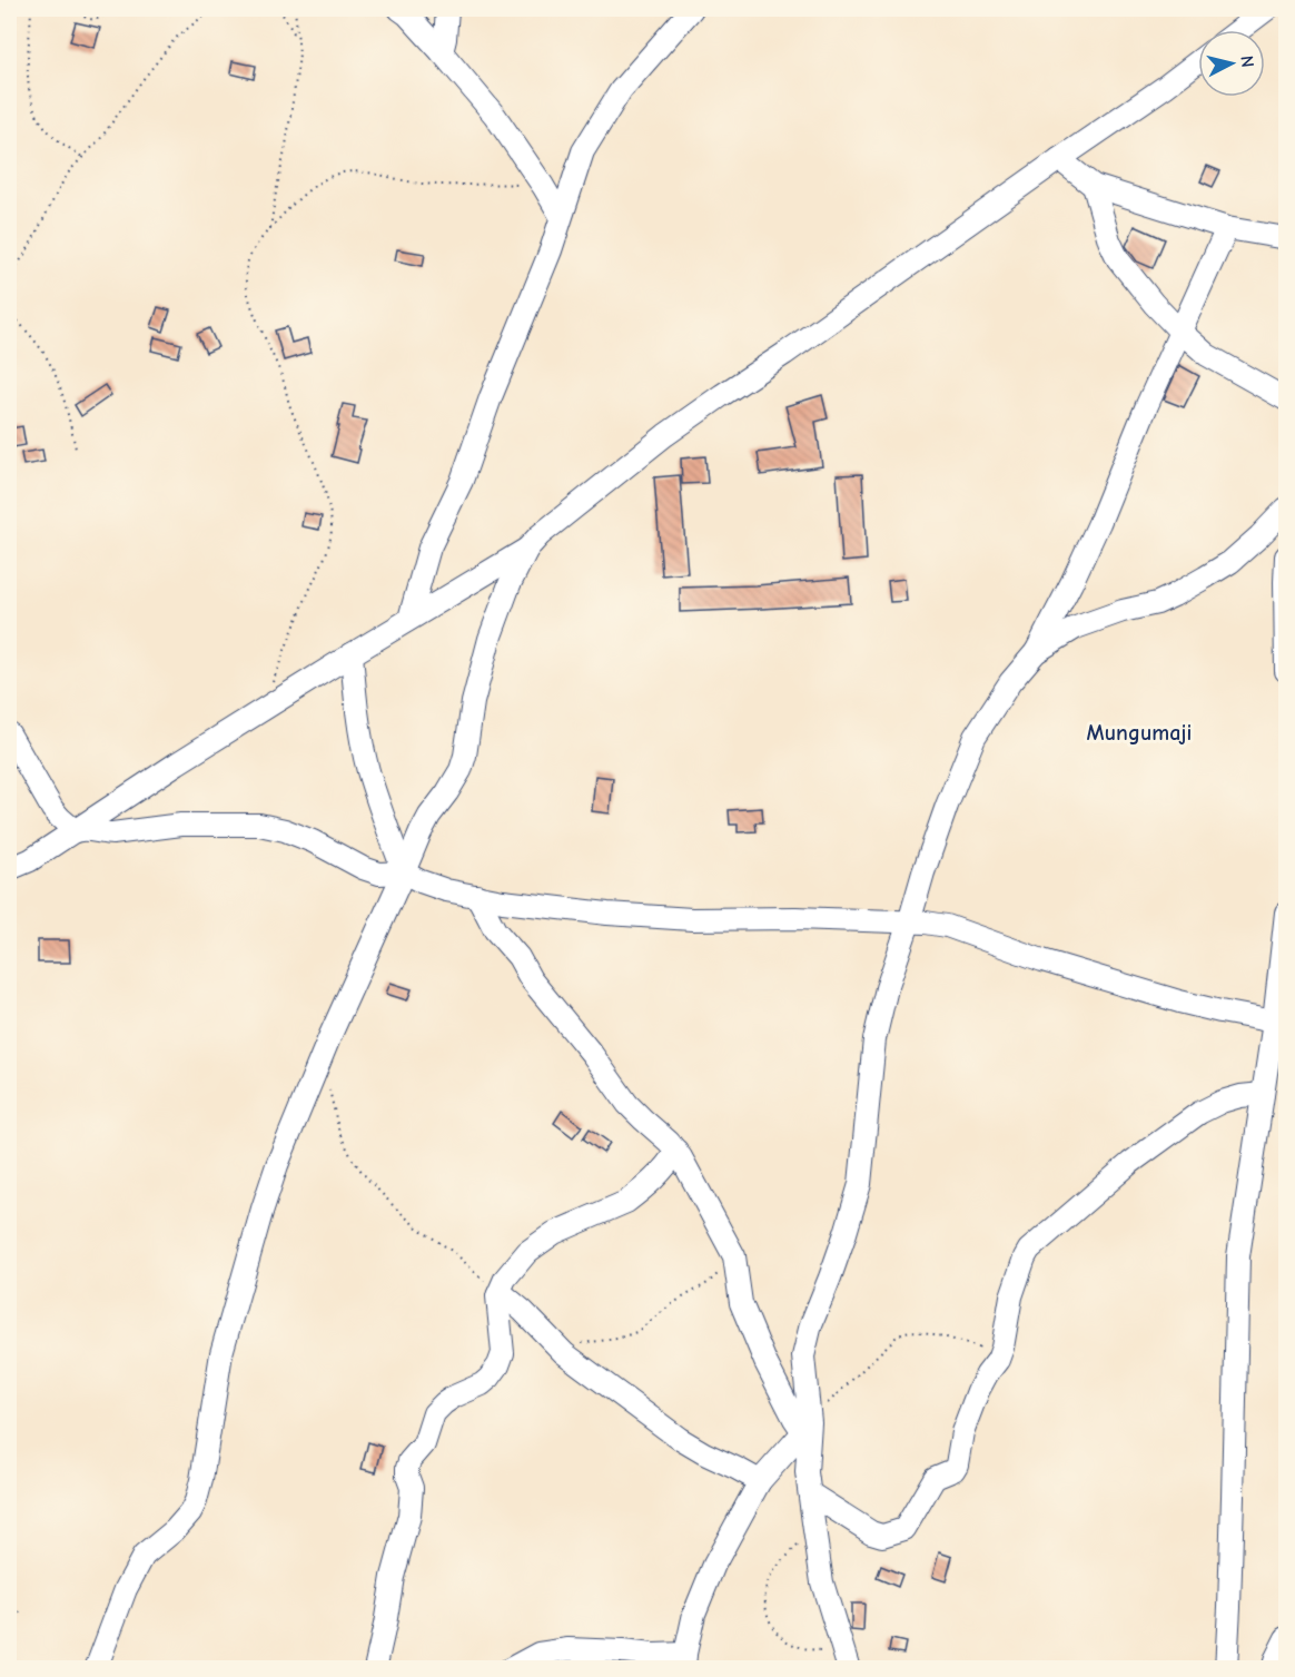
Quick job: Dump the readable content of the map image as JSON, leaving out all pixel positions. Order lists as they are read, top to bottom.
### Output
{
  "districts": ["Mungumaji"],
  "north": "right"
}
